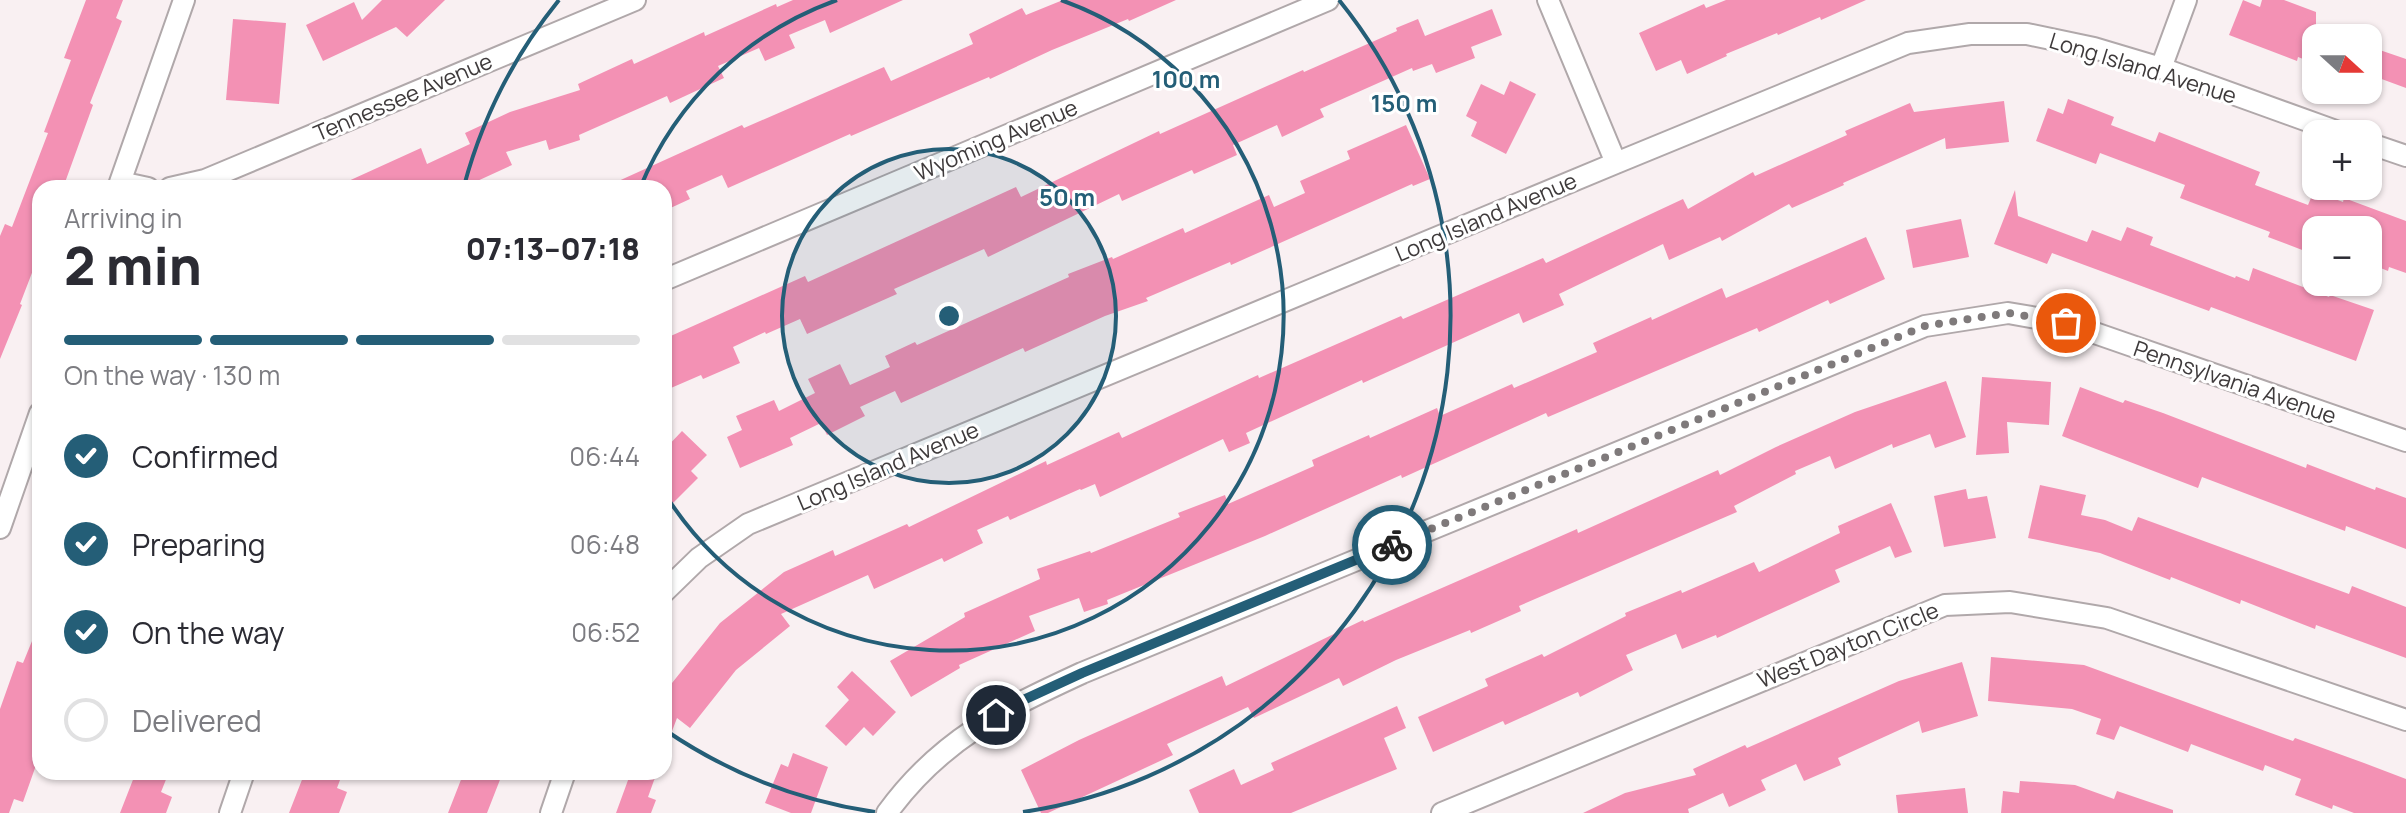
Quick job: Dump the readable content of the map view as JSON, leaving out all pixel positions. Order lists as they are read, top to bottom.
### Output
{
  "streets": {
    "street": [
      "Long Island Avenue",
      "Tennessee Avenue",
      "Wyoming Avenue",
      "Pennsylvania Avenue",
      "West Dayton Circle"
    ]
  },
  "north": "right",
  "page": {
    "map_buttons": ["+", "−"],
    "heading": ["2 min", "Arriving in", "07:13–07:18"],
    "bar": "On the way · 130 m",
    "list": [
      ["Confirmed", "06:44"],
      ["Preparing", "06:48"],
      ["On the way", "06:52"],
      "Delivered"
    ]
  },
  "rings": ["100 m", "150 m", "50 m"]
}
